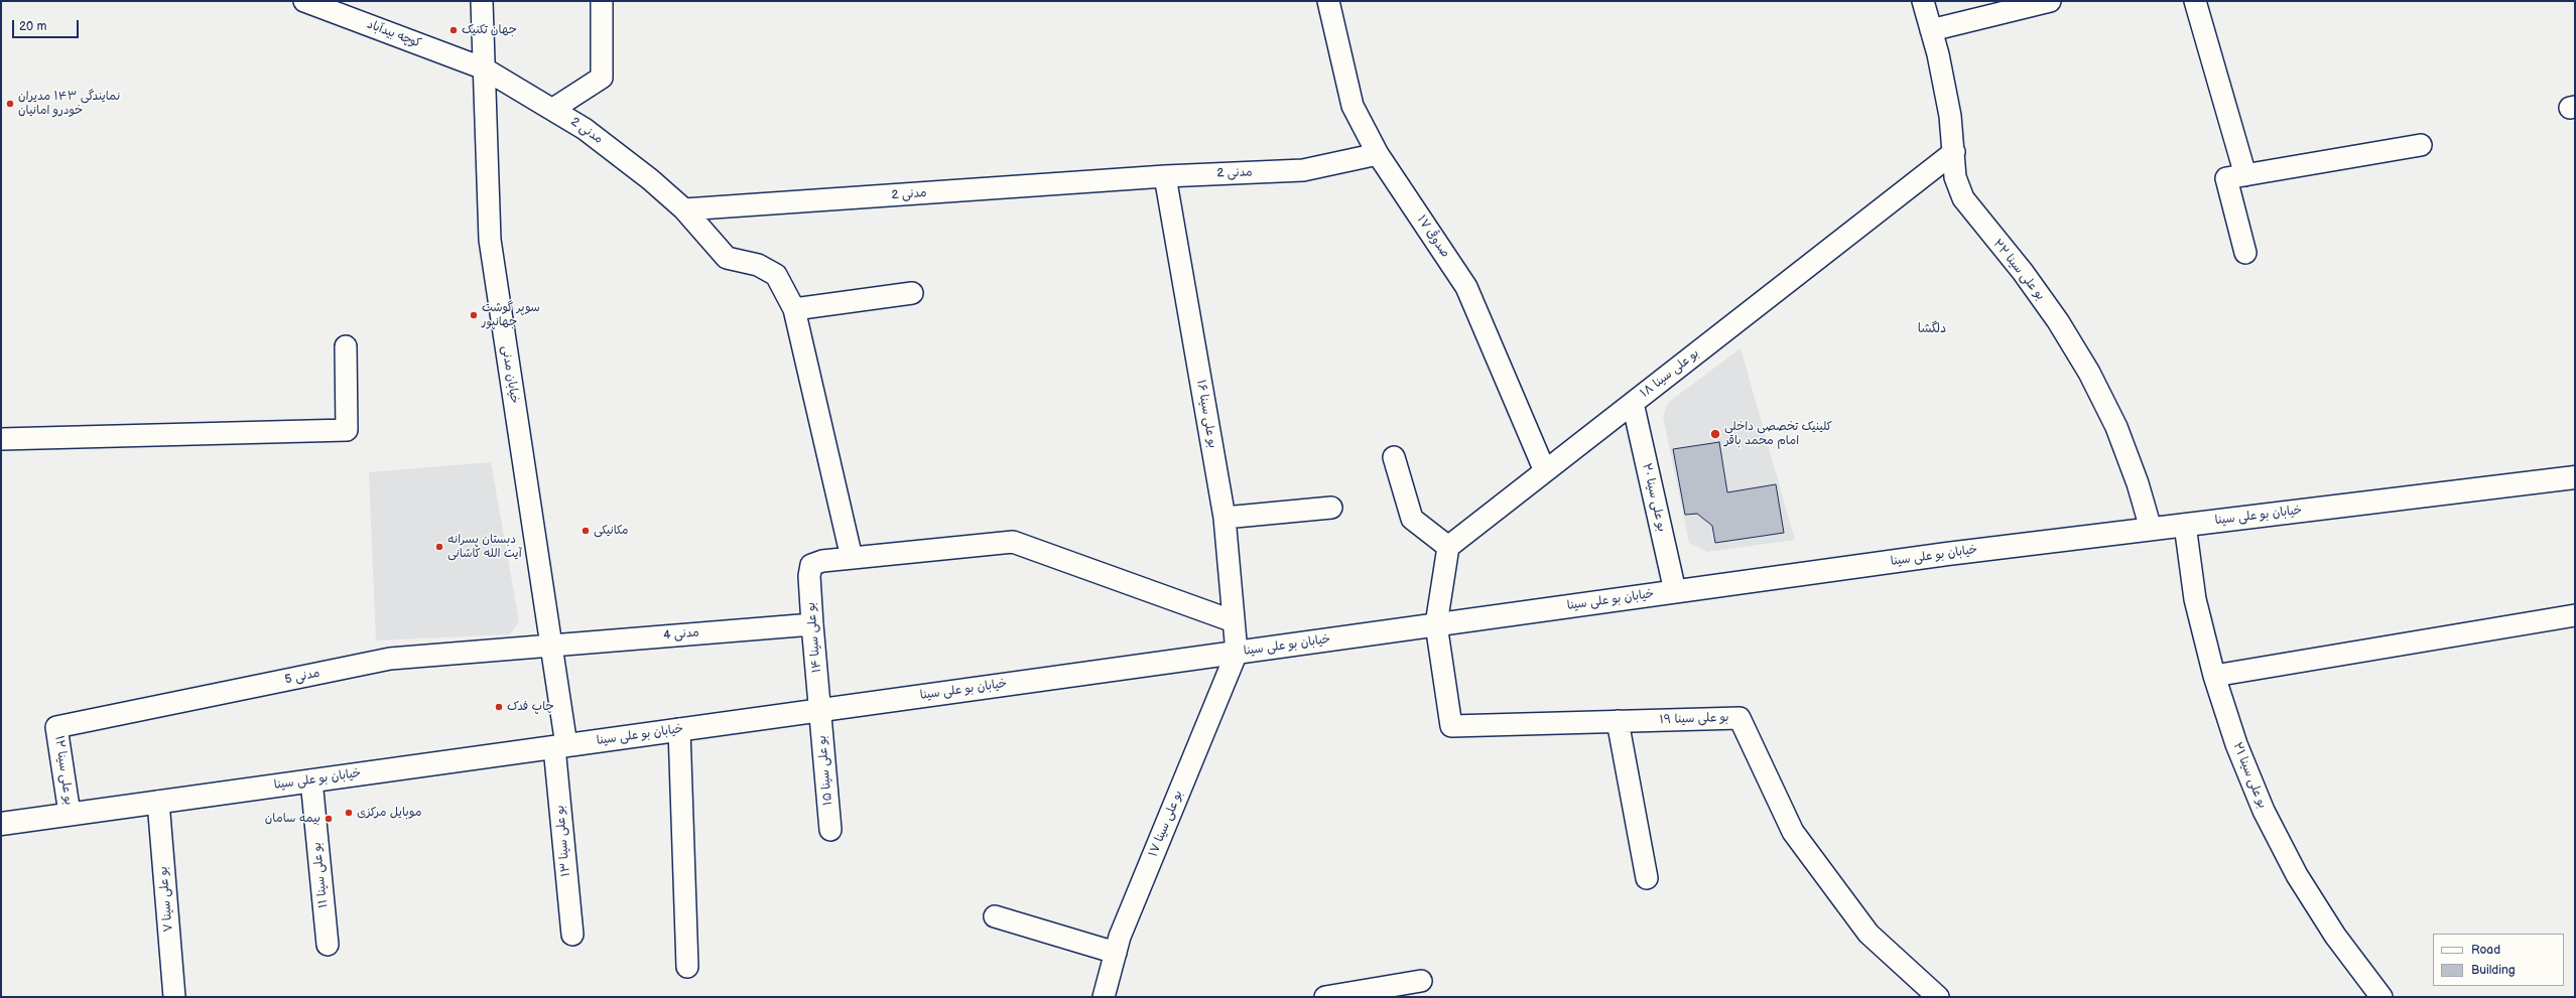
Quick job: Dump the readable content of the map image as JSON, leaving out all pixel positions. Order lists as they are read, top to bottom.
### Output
{
  "streets": {
    "main road": ["خیابان بو علی سینا"],
    "street": [
      "کوچه بیدآباد",
      "مدنی 2",
      "صدوقی ۱۷",
      "بو علی سینا ۲۲",
      "بو علی سینا ۱۸",
      "خیابان مدنی",
      "بو علی سینا ۱۶",
      "بو علی سینا ۲۰",
      "مدنی 4",
      "بو علی سینا ۱۴",
      "مدنی 5",
      "بو علی سینا ۱۹",
      "بو علی سینا ۱۲",
      "بو علی سینا ۱۵",
      "بو علی سینا ۲۱",
      "بو علی سینا ۱۷",
      "بو علی سینا ۱۳",
      "بو علی سینا ۱۱",
      "بو علی سینا ۷"
    ]
  },
  "crossings": [
    ["کوچه بیدآباد", "مدنی 2"],
    ["کوچه بیدآباد", "خیابان مدنی"],
    ["مدنی 2", "صدوقی ۱۷"],
    ["مدنی 2", "خیابان مدنی"],
    ["مدنی 2", "بو علی سینا ۱۶"],
    ["صدوقی ۱۷", "بو علی سینا ۱۸"],
    ["بو علی سینا ۲۲", "بو علی سینا ۱۸"],
    ["بو علی سینا ۲۲", "خیابان بو علی سینا"],
    ["بو علی سینا ۱۸", "بو علی سینا ۲۰"],
    ["خیابان مدنی", "خیابان بو علی سینا"],
    ["خیابان مدنی", "مدنی 4"],
    ["خیابان مدنی", "مدنی 5"],
    ["خیابان مدنی", "بو علی سینا ۱۳"],
    ["بو علی سینا ۱۶", "خیابان بو علی سینا"],
    ["بو علی سینا ۱۶", "بو علی سینا ۱۷"],
    ["بو علی سینا ۲۰", "خیابان بو علی سینا"],
    ["خیابان بو علی سینا", "بو علی سینا ۱۴"],
    ["خیابان بو علی سینا", "بو علی سینا ۱۹"],
    ["خیابان بو علی سینا", "بو علی سینا ۱۲"],
    ["خیابان بو علی سینا", "بو علی سینا ۱۵"],
    ["خیابان بو علی سینا", "بو علی سینا ۲۱"],
    ["خیابان بو علی سینا", "بو علی سینا ۱۷"],
    ["خیابان بو علی سینا", "بو علی سینا ۱۳"],
    ["خیابان بو علی سینا", "بو علی سینا ۱۱"],
    ["خیابان بو علی سینا", "بو علی سینا ۷"],
    ["مدنی 4", "بو علی سینا ۱۴"],
    ["مدنی 4", "مدنی 5"],
    ["بو علی سینا ۱۴", "بو علی سینا ۱۵"],
    ["مدنی 5", "بو علی سینا ۱۲"]
  ],
  "districts": ["دلگشا"],
  "places": [
    "جهان تکنیک",
    "نمایندگی ۱۴۳ مدیران خودرو امانیان",
    "سوپر گوشت جهانپور",
    "کلینیک تخصصی داخلی امام محمد باقر",
    "مکانیکی",
    "دبستان پسرانه آیت الله کاشانی",
    "چاپ فدک",
    "موبایل مرکزی",
    "بیمه سامان"
  ],
  "legend": ["Road", "Building"],
  "scale_bar": "20 m"
}
